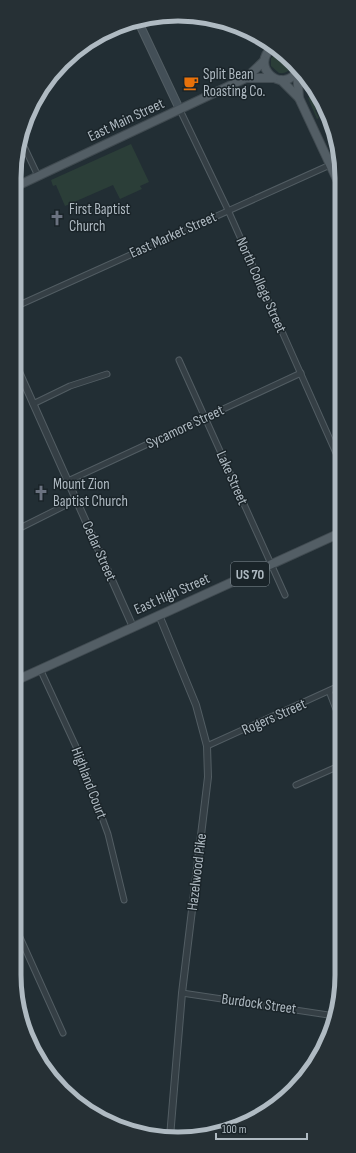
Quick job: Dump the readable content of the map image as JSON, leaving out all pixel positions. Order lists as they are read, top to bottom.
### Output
{
  "streets": {
    "main road": ["East Main Street", "US 70", "East High Street"],
    "street": [
      "East Market Street",
      "North College Street",
      "Sycamore Street",
      "Lake Street",
      "Cedar Street",
      "Rogers Street",
      "Highland Court",
      "Hazelwood Pike",
      "Burdock Street"
    ]
  },
  "crossings": [
    ["East Main Street", "North College Street"],
    ["East Market Street", "North College Street"],
    ["North College Street", "Sycamore Street"],
    ["Sycamore Street", "Lake Street"],
    ["Sycamore Street", "Cedar Street"],
    ["Lake Street", "East High Street"],
    ["Cedar Street", "East High Street"],
    ["East High Street", "Highland Court"],
    ["East High Street", "Hazelwood Pike"],
    ["Rogers Street", "Hazelwood Pike"],
    ["Hazelwood Pike", "Burdock Street"]
  ],
  "places": {
    "cafe": ["Split Bean Roasting Co."],
    "church": ["First Baptist Church", "Mount Zion Baptist Church"]
  },
  "scale_bar": "100 m"
}
